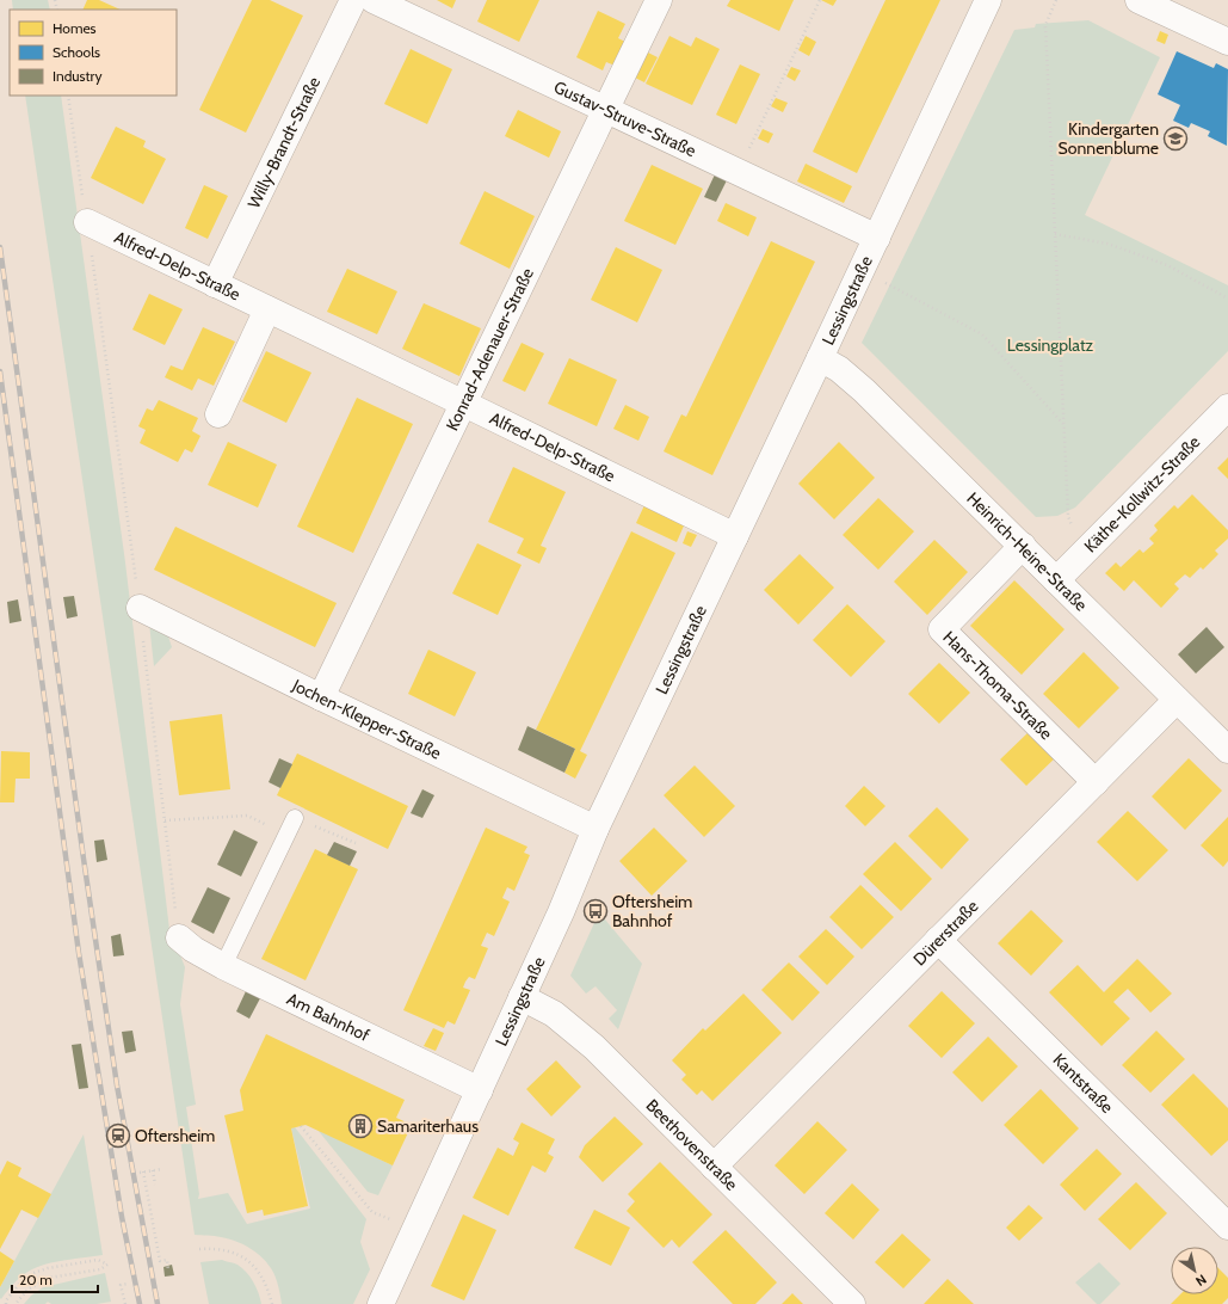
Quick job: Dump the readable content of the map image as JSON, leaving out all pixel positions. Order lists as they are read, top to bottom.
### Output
{
  "streets": {
    "street": [
      "Gustav-Struve-Straße",
      "Willy-Brandt-Straße",
      "Alfred-Delp-Straße",
      "Lessingstraße",
      "Konrad-Adenauer-Straße",
      "Käthe-Kollwitz-Straße",
      "Heinrich-Heine-Straße",
      "Hans-Thoma-Straße",
      "Jochen-Klepper-Straße",
      "Dürerstraße",
      "Am Bahnhof",
      "Kantstraße",
      "Beethovenstraße"
    ]
  },
  "crossings": [
    ["Gustav-Struve-Straße", "Lessingstraße"],
    ["Gustav-Struve-Straße", "Konrad-Adenauer-Straße"],
    ["Willy-Brandt-Straße", "Alfred-Delp-Straße"],
    ["Alfred-Delp-Straße", "Lessingstraße"],
    ["Alfred-Delp-Straße", "Konrad-Adenauer-Straße"],
    ["Lessingstraße", "Heinrich-Heine-Straße"],
    ["Lessingstraße", "Jochen-Klepper-Straße"],
    ["Lessingstraße", "Am Bahnhof"],
    ["Lessingstraße", "Beethovenstraße"],
    ["Konrad-Adenauer-Straße", "Jochen-Klepper-Straße"],
    ["Käthe-Kollwitz-Straße", "Heinrich-Heine-Straße"],
    ["Heinrich-Heine-Straße", "Hans-Thoma-Straße"],
    ["Heinrich-Heine-Straße", "Dürerstraße"],
    ["Hans-Thoma-Straße", "Dürerstraße"],
    ["Dürerstraße", "Kantstraße"],
    ["Dürerstraße", "Beethovenstraße"]
  ],
  "parks": ["Lessingplatz"],
  "places": {
    "school or university": ["Kindergarten Sonnenblume"],
    "bus stop": ["Oftersheim Bahnhof"],
    "building": ["Samariterhaus"],
    "station": ["Oftersheim"]
  },
  "legend": ["Homes", "Schools", "Industry"],
  "scale_bar": "20 m",
  "north": "bottom right"
}
